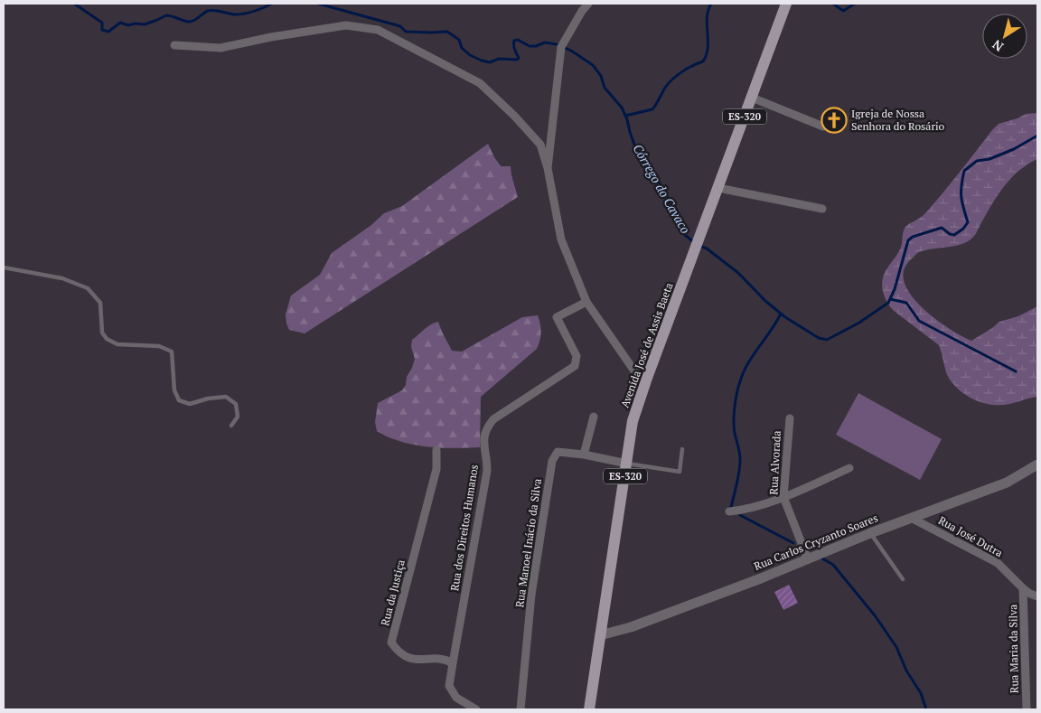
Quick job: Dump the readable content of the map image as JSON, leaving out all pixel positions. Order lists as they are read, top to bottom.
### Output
{
  "streets": {
    "main road": ["ES-320", "Avenida José de Assis Baeta"],
    "street": [
      "Rua Alvorada",
      "Rua dos Direitos Humanos",
      "Rua José Dutra",
      "Rua Carlos Cryzanto Soares",
      "Rua Manoel Inácio da Silva",
      "Rua da Justiça",
      "Rua Maria da Silva"
    ]
  },
  "crossings": [
    ["Avenida José de Assis Baeta", "Rua Carlos Cryzanto Soares"],
    ["Avenida José de Assis Baeta", "Rua Manoel Inácio da Silva"],
    ["Rua Alvorada", "Rua Carlos Cryzanto Soares"],
    ["Rua dos Direitos Humanos", "Rua da Justiça"],
    ["Rua José Dutra", "Rua Carlos Cryzanto Soares"],
    ["Rua José Dutra", "Rua Maria da Silva"]
  ],
  "water": ["Córrego do Cavaco"],
  "places": {
    "church": ["Igreja de Nossa Senhora do Rosário"]
  },
  "north": "bottom left"
}
